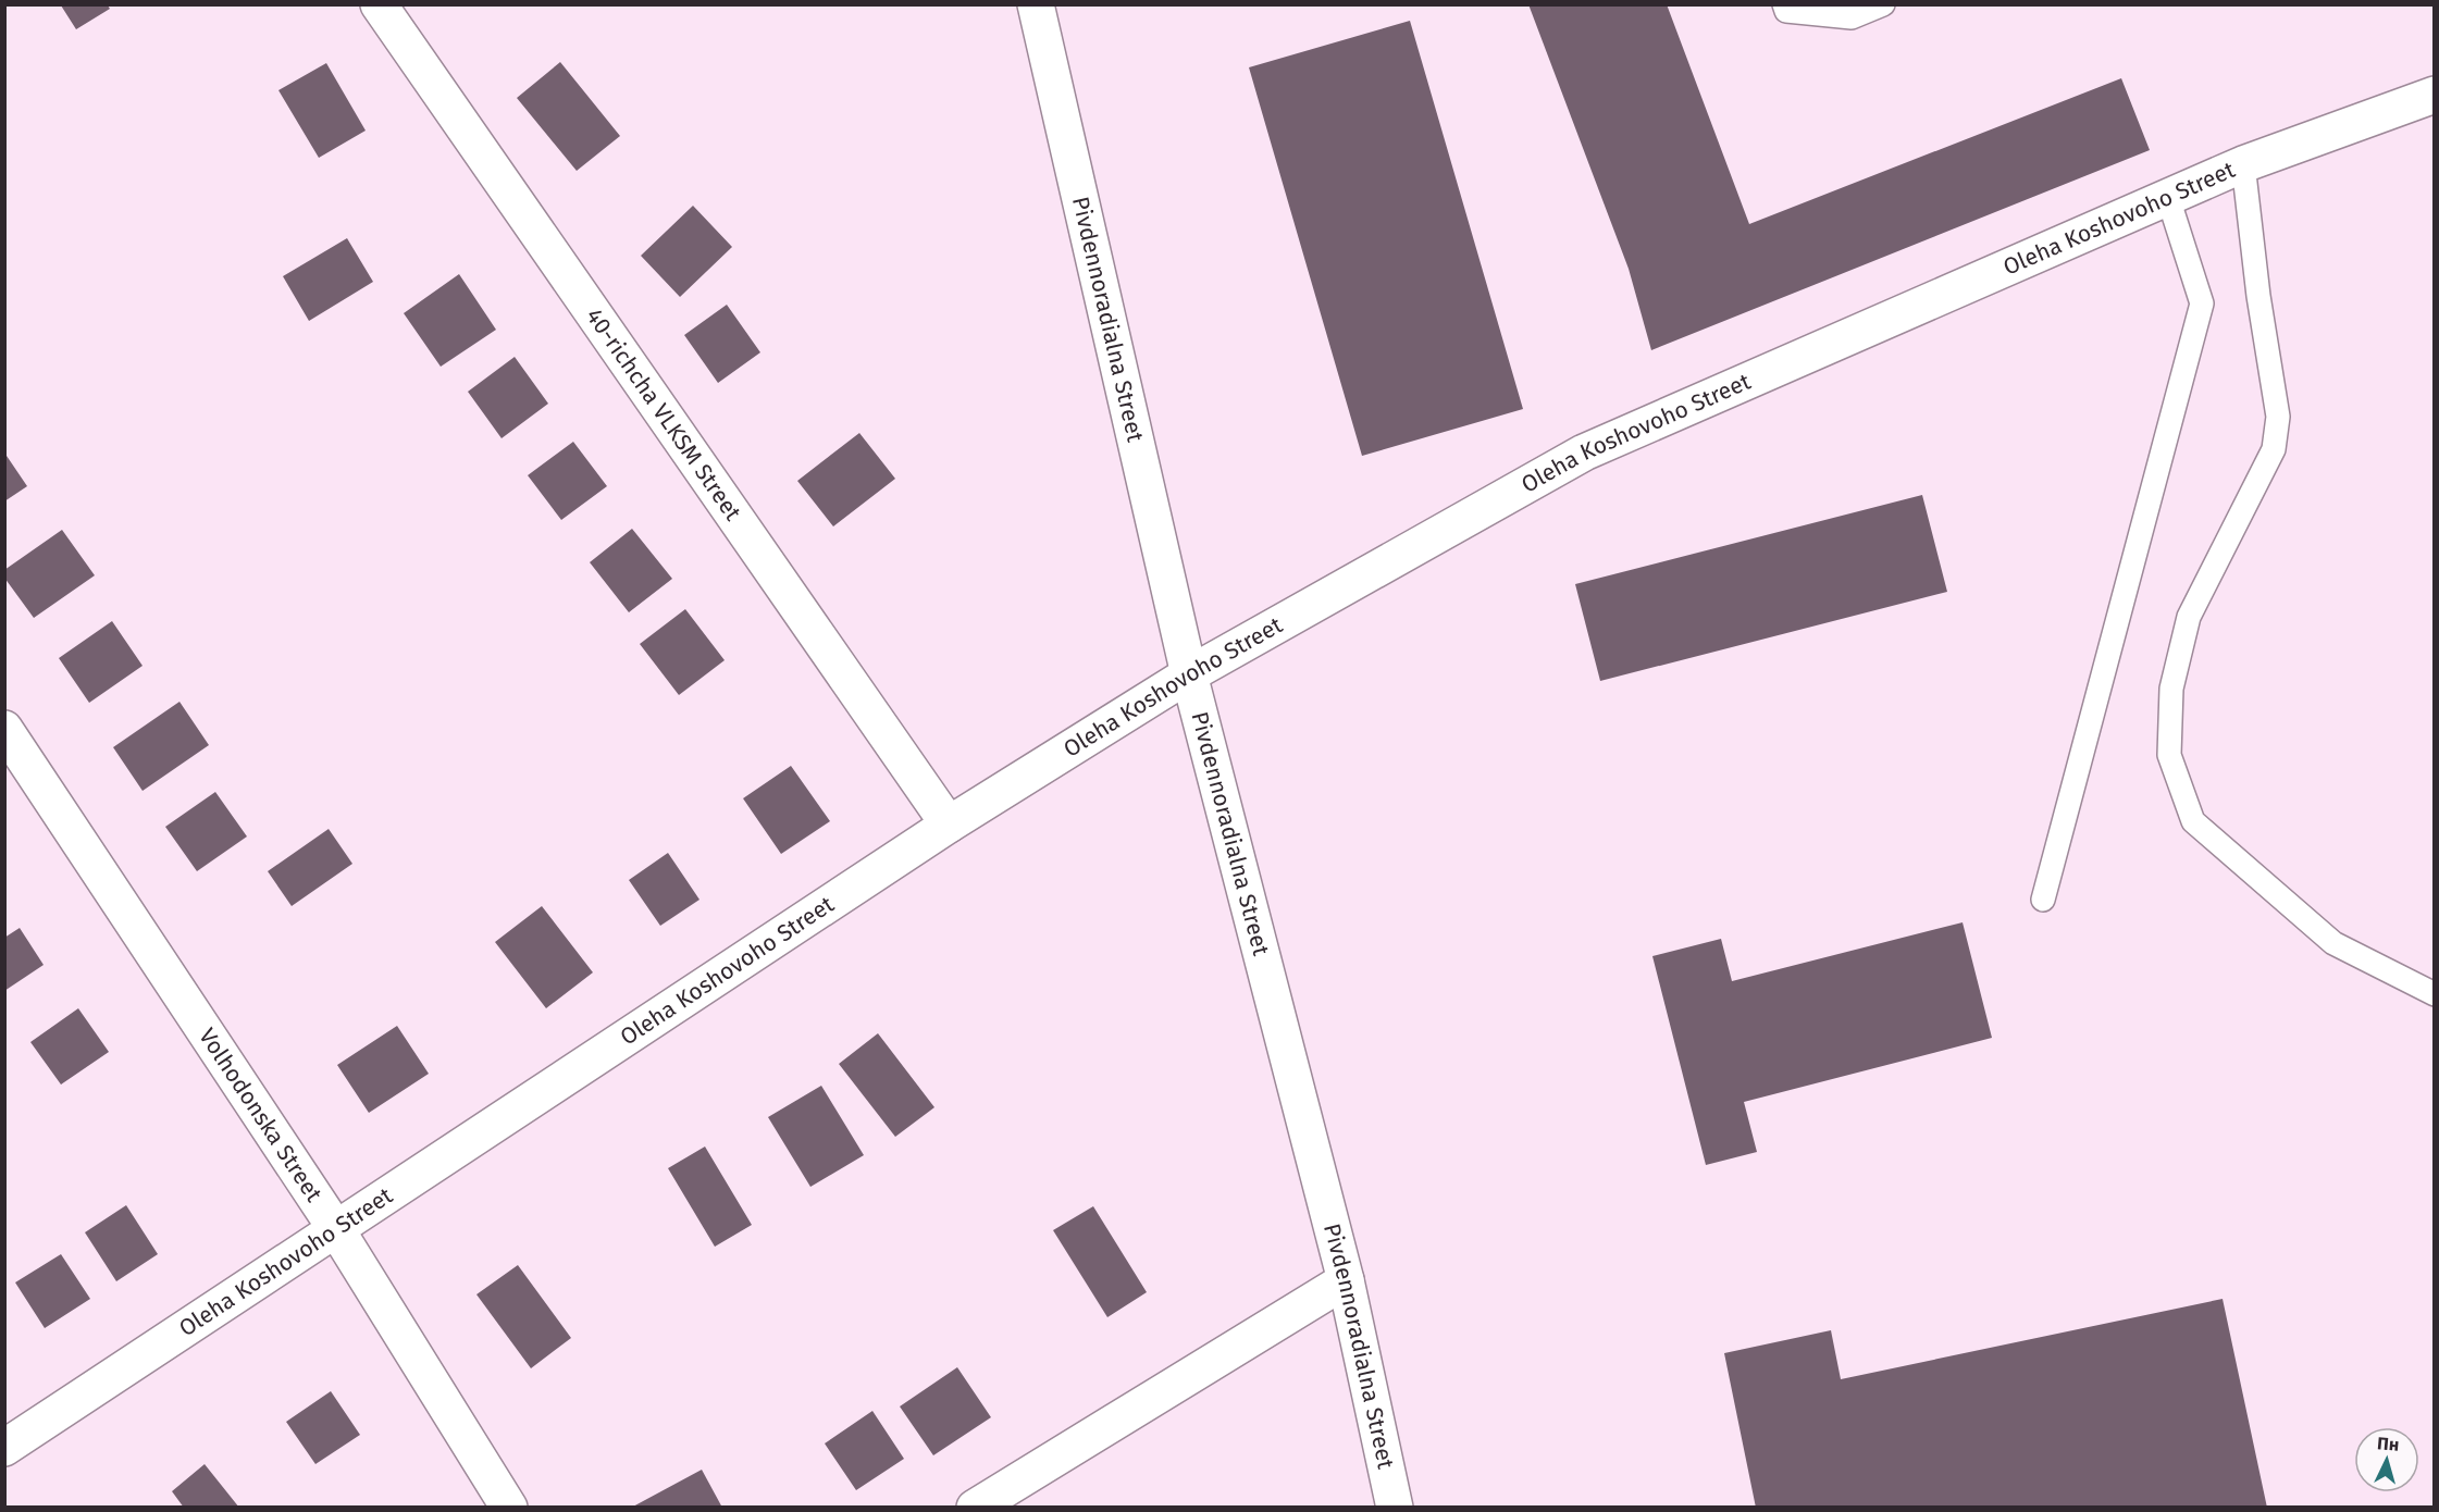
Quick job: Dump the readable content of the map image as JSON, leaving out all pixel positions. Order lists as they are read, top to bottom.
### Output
{
  "streets": {
    "street": [
      "Oleha Koshovoho Street",
      "Pivdennoradialna Street",
      "40-richcha VLKSM Street",
      "Volhodonska Street"
    ]
  },
  "crossings": [
    ["Oleha Koshovoho Street", "Pivdennoradialna Street"],
    ["Oleha Koshovoho Street", "40-richcha VLKSM Street"],
    ["Oleha Koshovoho Street", "Volhodonska Street"]
  ],
  "north": "top"
}
